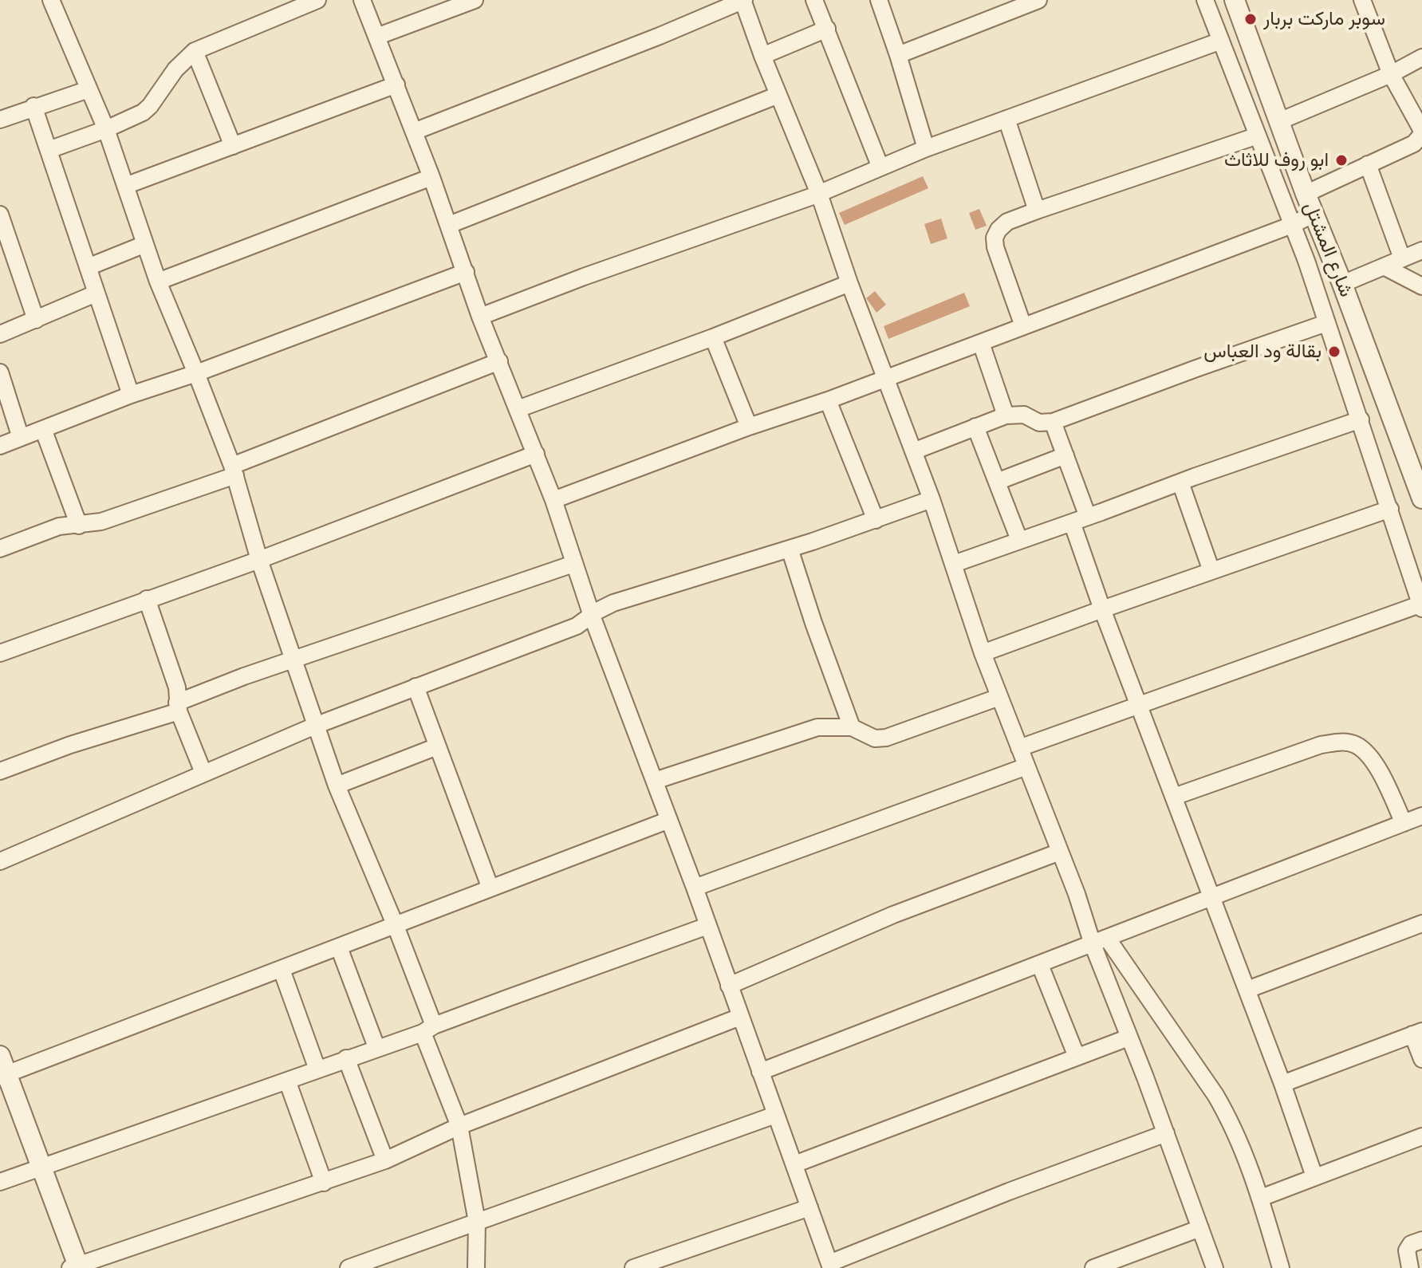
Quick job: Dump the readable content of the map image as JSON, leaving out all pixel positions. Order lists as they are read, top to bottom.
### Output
{
  "streets": {
    "street": ["شارع المشتل"]
  },
  "places": ["سوبر ماركت بربار", "ابو روف للاثاث", "بقالة ود العباس"]
}
